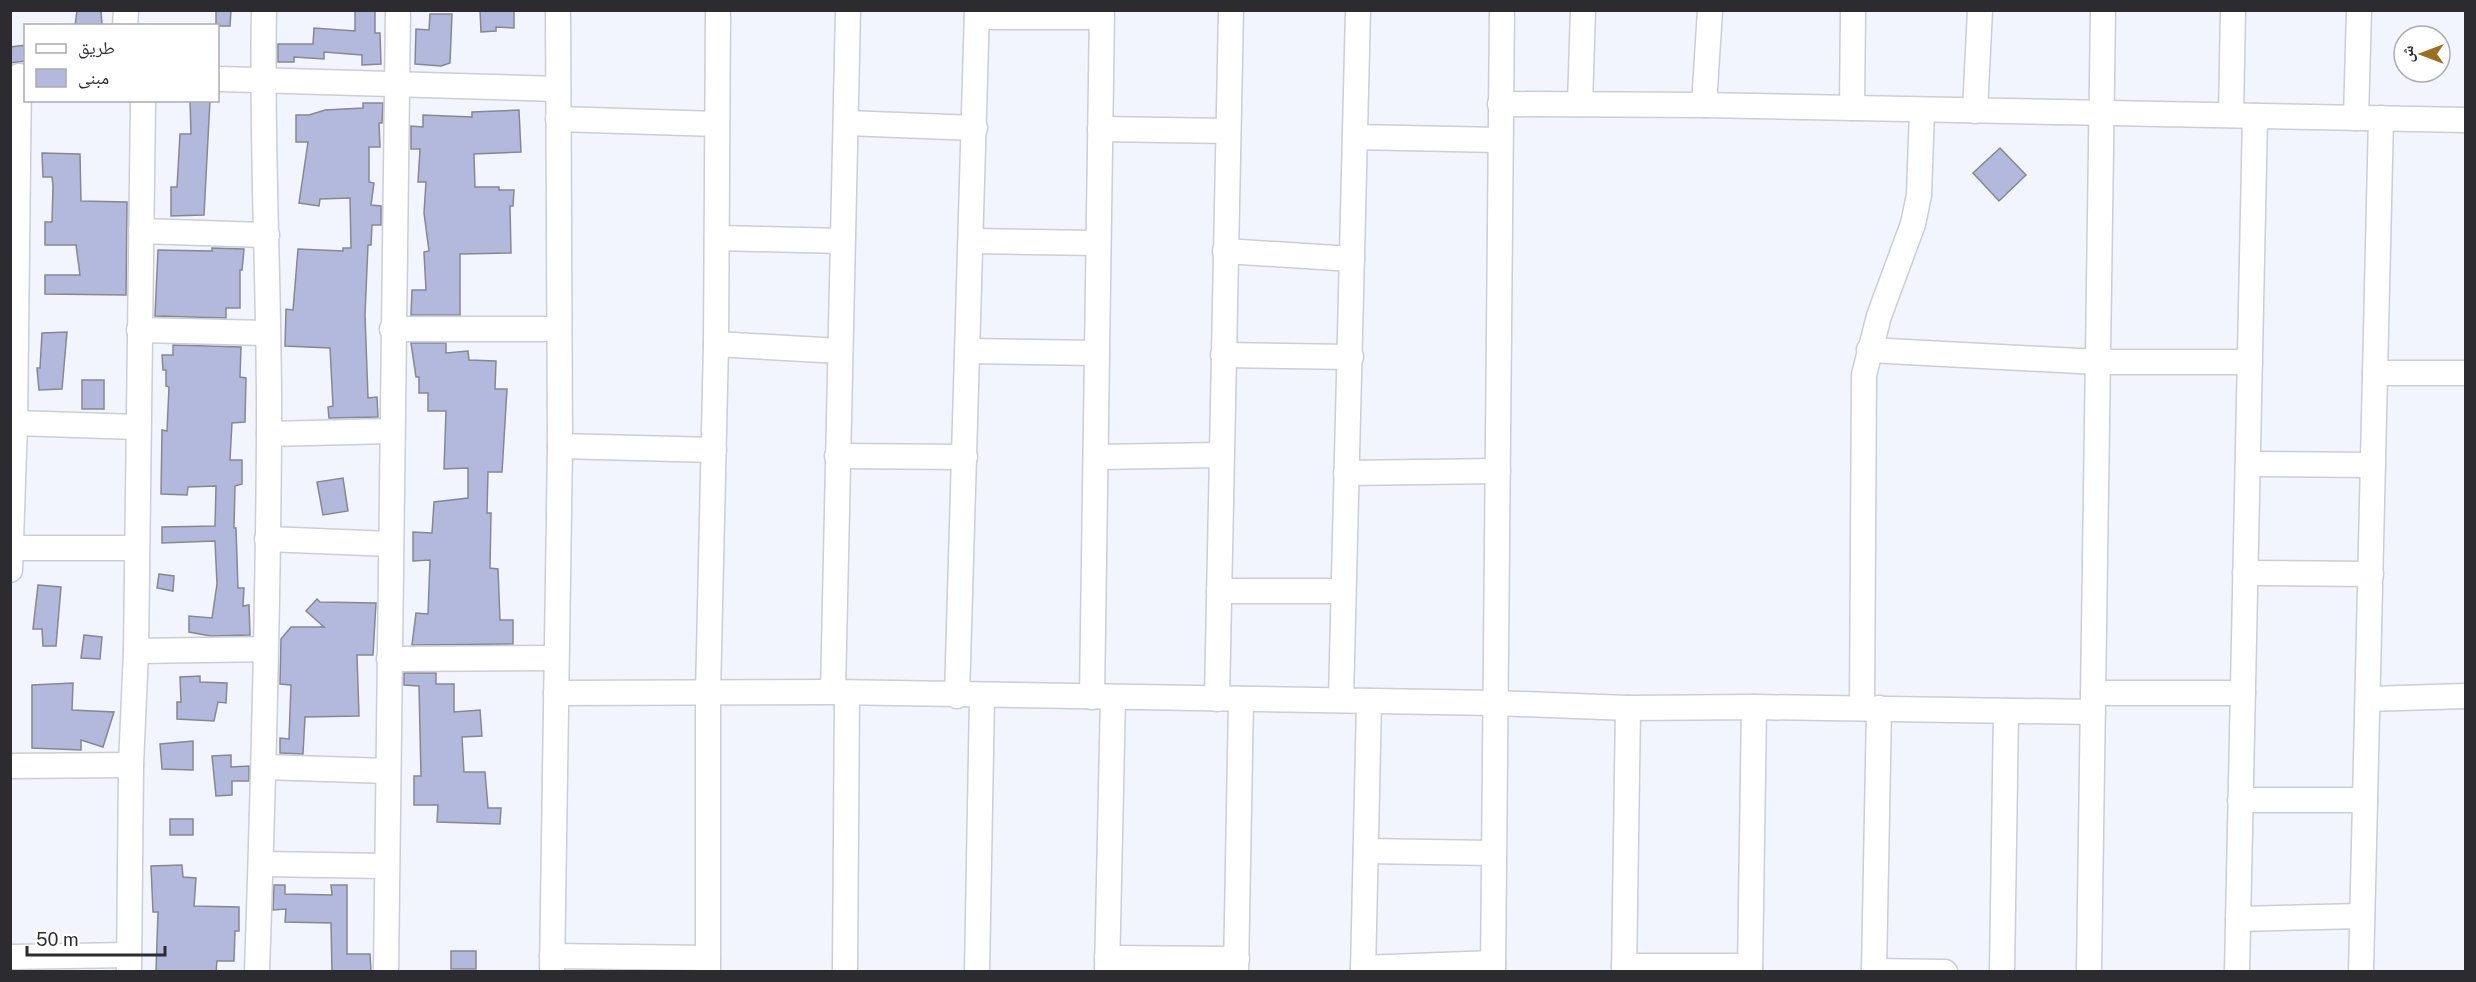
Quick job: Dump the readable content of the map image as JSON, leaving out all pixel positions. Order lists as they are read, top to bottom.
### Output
{
  "legend": ["طريق", "مبنى"],
  "scale_bar": "50 m",
  "north": "left"
}
